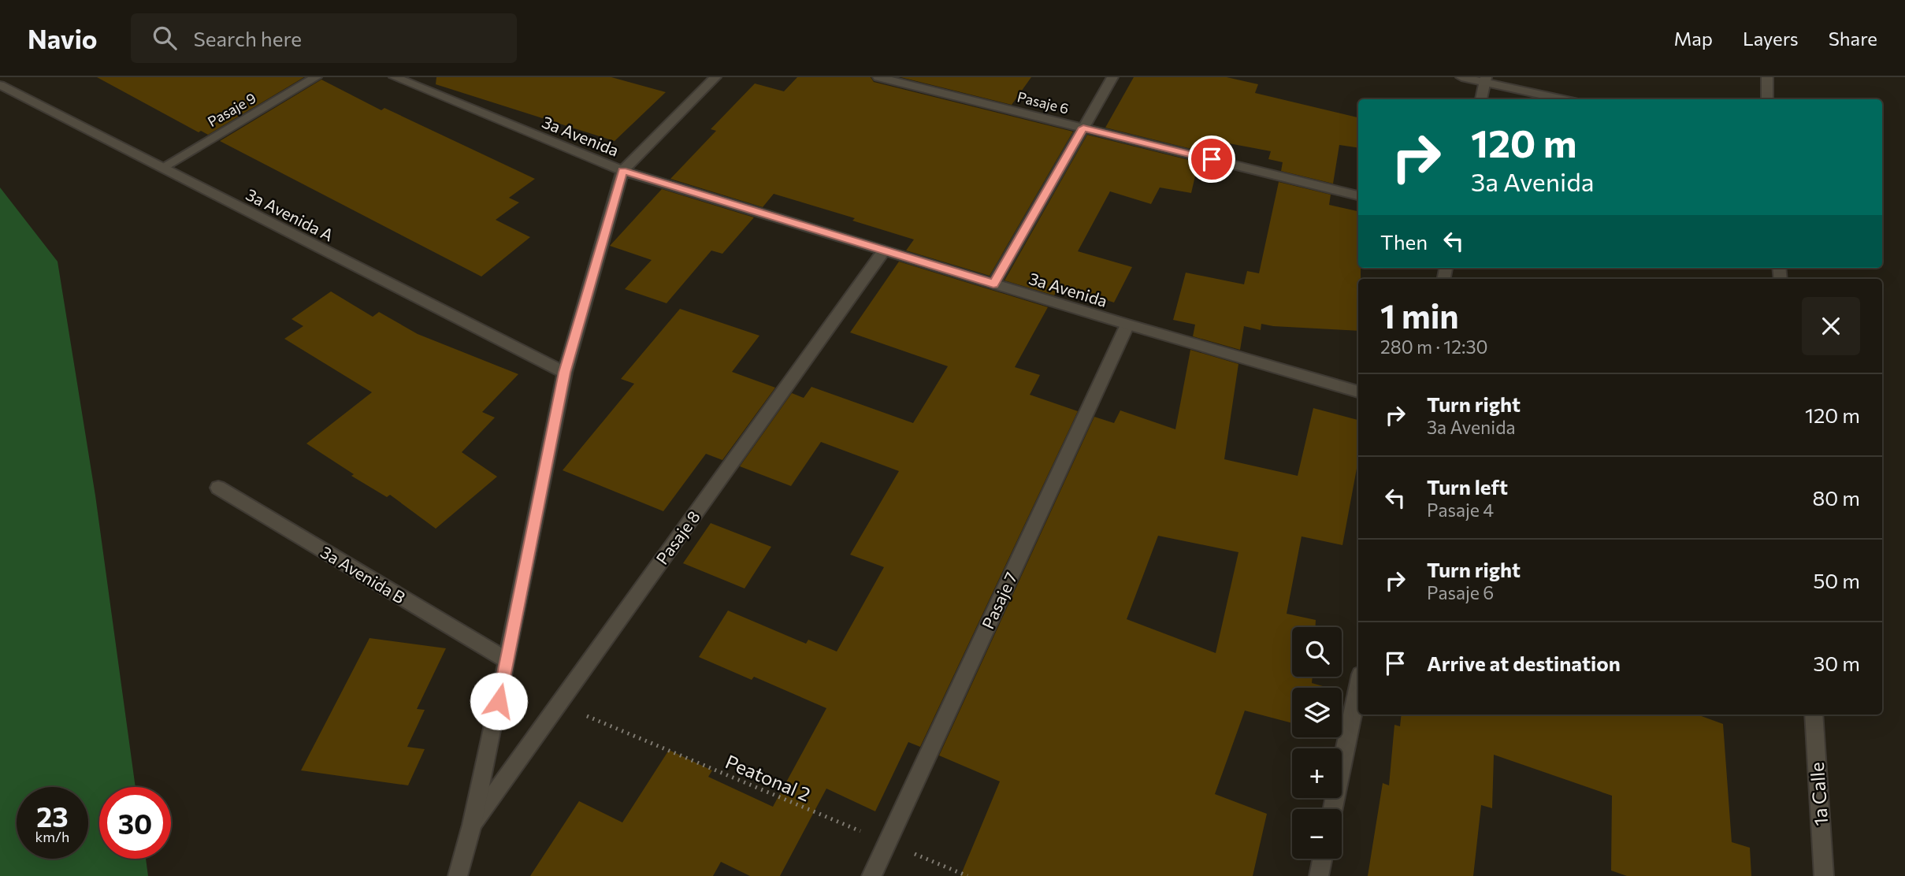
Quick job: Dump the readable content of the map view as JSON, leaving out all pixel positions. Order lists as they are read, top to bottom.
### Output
{
  "streets": {
    "street": [
      "Pasaje 6",
      "3a Avenida",
      "3a Avenida A",
      "Pasaje 8",
      "3a Avenida B",
      "Pasaje 7",
      "1a Calle"
    ],
    "lane": ["Pasaje 9"],
    "path": ["Peatonal 2"]
  },
  "crossings": [
    ["Pasaje 9", "3a Avenida A"],
    ["3a Avenida", "Pasaje 8"],
    ["3a Avenida", "Pasaje 7"],
    ["Pasaje 8", "Peatonal 2"],
    ["Pasaje 7", "Peatonal 2"]
  ],
  "page": {
    "header": "Navio",
    "search": "Search here",
    "nav": ["Map", "Layers", "Share"],
    "turn": ["120 m", "3a Avenida"],
    "then": "Then",
    "heading": ["1 min", "280 m · 12:30"],
    "list": [
      {
        "name": "Turn right",
        "note": "3a Avenida",
        "value": "120 m"
      },
      {
        "name": "Turn left",
        "note": "Pasaje 4",
        "value": "80 m"
      },
      {
        "name": "Turn right",
        "note": "Pasaje 6",
        "value": "50 m"
      },
      {
        "name": "Arrive at destination",
        "value": "30 m"
      }
    ],
    "map_buttons": ["+", "−"],
    "speed": "23 km/h",
    "limit": "30"
  }
}
